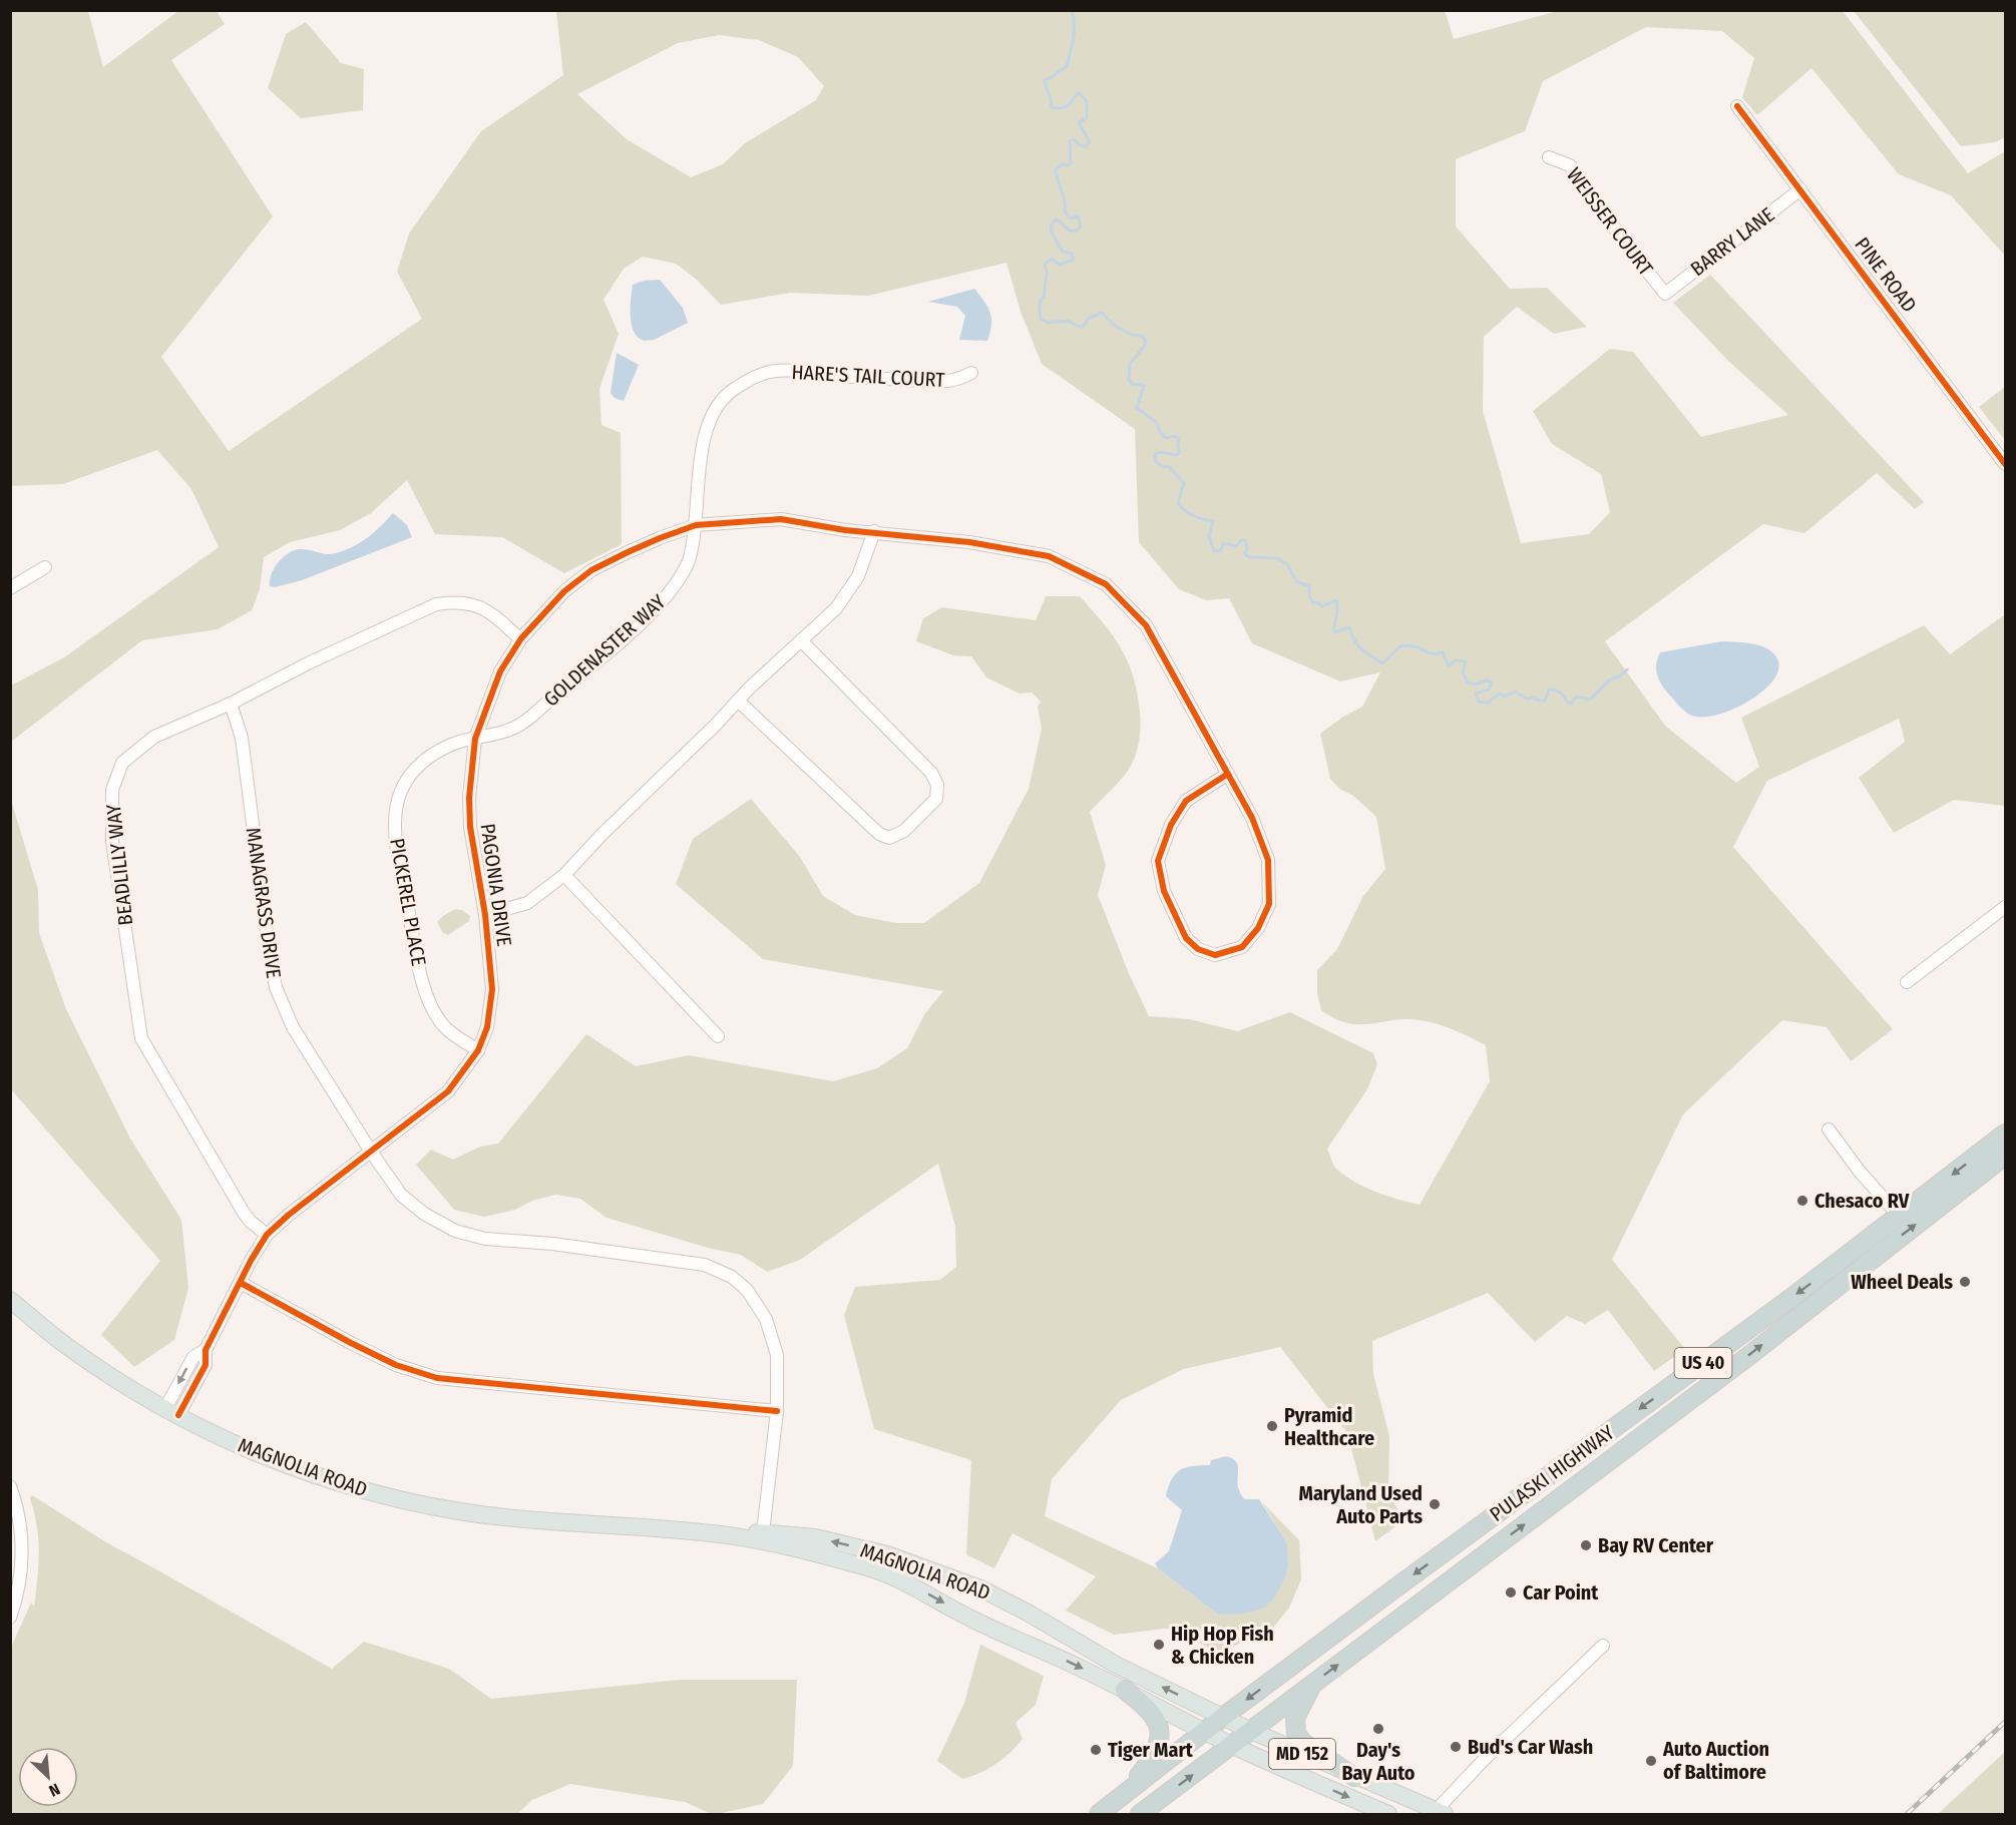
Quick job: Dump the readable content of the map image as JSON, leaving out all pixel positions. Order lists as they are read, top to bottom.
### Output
{
  "streets": {
    "highway": ["US 40", "PULASKI HIGHWAY"],
    "main road": ["MAGNOLIA ROAD", "MD 152"],
    "street": [
      "WEISSER COURT",
      "BARRY LANE",
      "PINE ROAD",
      "HARE'S TAIL COURT",
      "GOLDENASTER WAY",
      "BEADLILLY WAY",
      "PAGONIA DRIVE",
      "PICKEREL PLACE",
      "MANAGRASS DRIVE"
    ]
  },
  "crossings": [
    ["WEISSER COURT", "BARRY LANE"],
    ["BARRY LANE", "PINE ROAD"],
    ["HARE'S TAIL COURT", "GOLDENASTER WAY"],
    ["HARE'S TAIL COURT", "PAGONIA DRIVE"],
    ["GOLDENASTER WAY", "PAGONIA DRIVE"],
    ["GOLDENASTER WAY", "PICKEREL PLACE"],
    ["BEADLILLY WAY", "PAGONIA DRIVE"],
    ["BEADLILLY WAY", "MANAGRASS DRIVE"],
    ["PAGONIA DRIVE", "PICKEREL PLACE"],
    ["PAGONIA DRIVE", "MANAGRASS DRIVE"],
    ["PAGONIA DRIVE", "MAGNOLIA ROAD"],
    ["MANAGRASS DRIVE", "MAGNOLIA ROAD"],
    ["MAGNOLIA ROAD", "PULASKI HIGHWAY"],
    ["MAGNOLIA ROAD", "MD 152"],
    ["PULASKI HIGHWAY", "MD 152"]
  ],
  "places": [
    "Chesaco RV",
    "Wheel Deals",
    "Pyramid Healthcare",
    "Maryland Used Auto Parts",
    "Bay RV Center",
    "Car Point",
    "Hip Hop Fish & Chicken",
    "Day's Bay Auto",
    "Bud's Car Wash",
    "Tiger Mart",
    "Auto Auction of Baltimore"
  ],
  "north": "bottom right"
}
